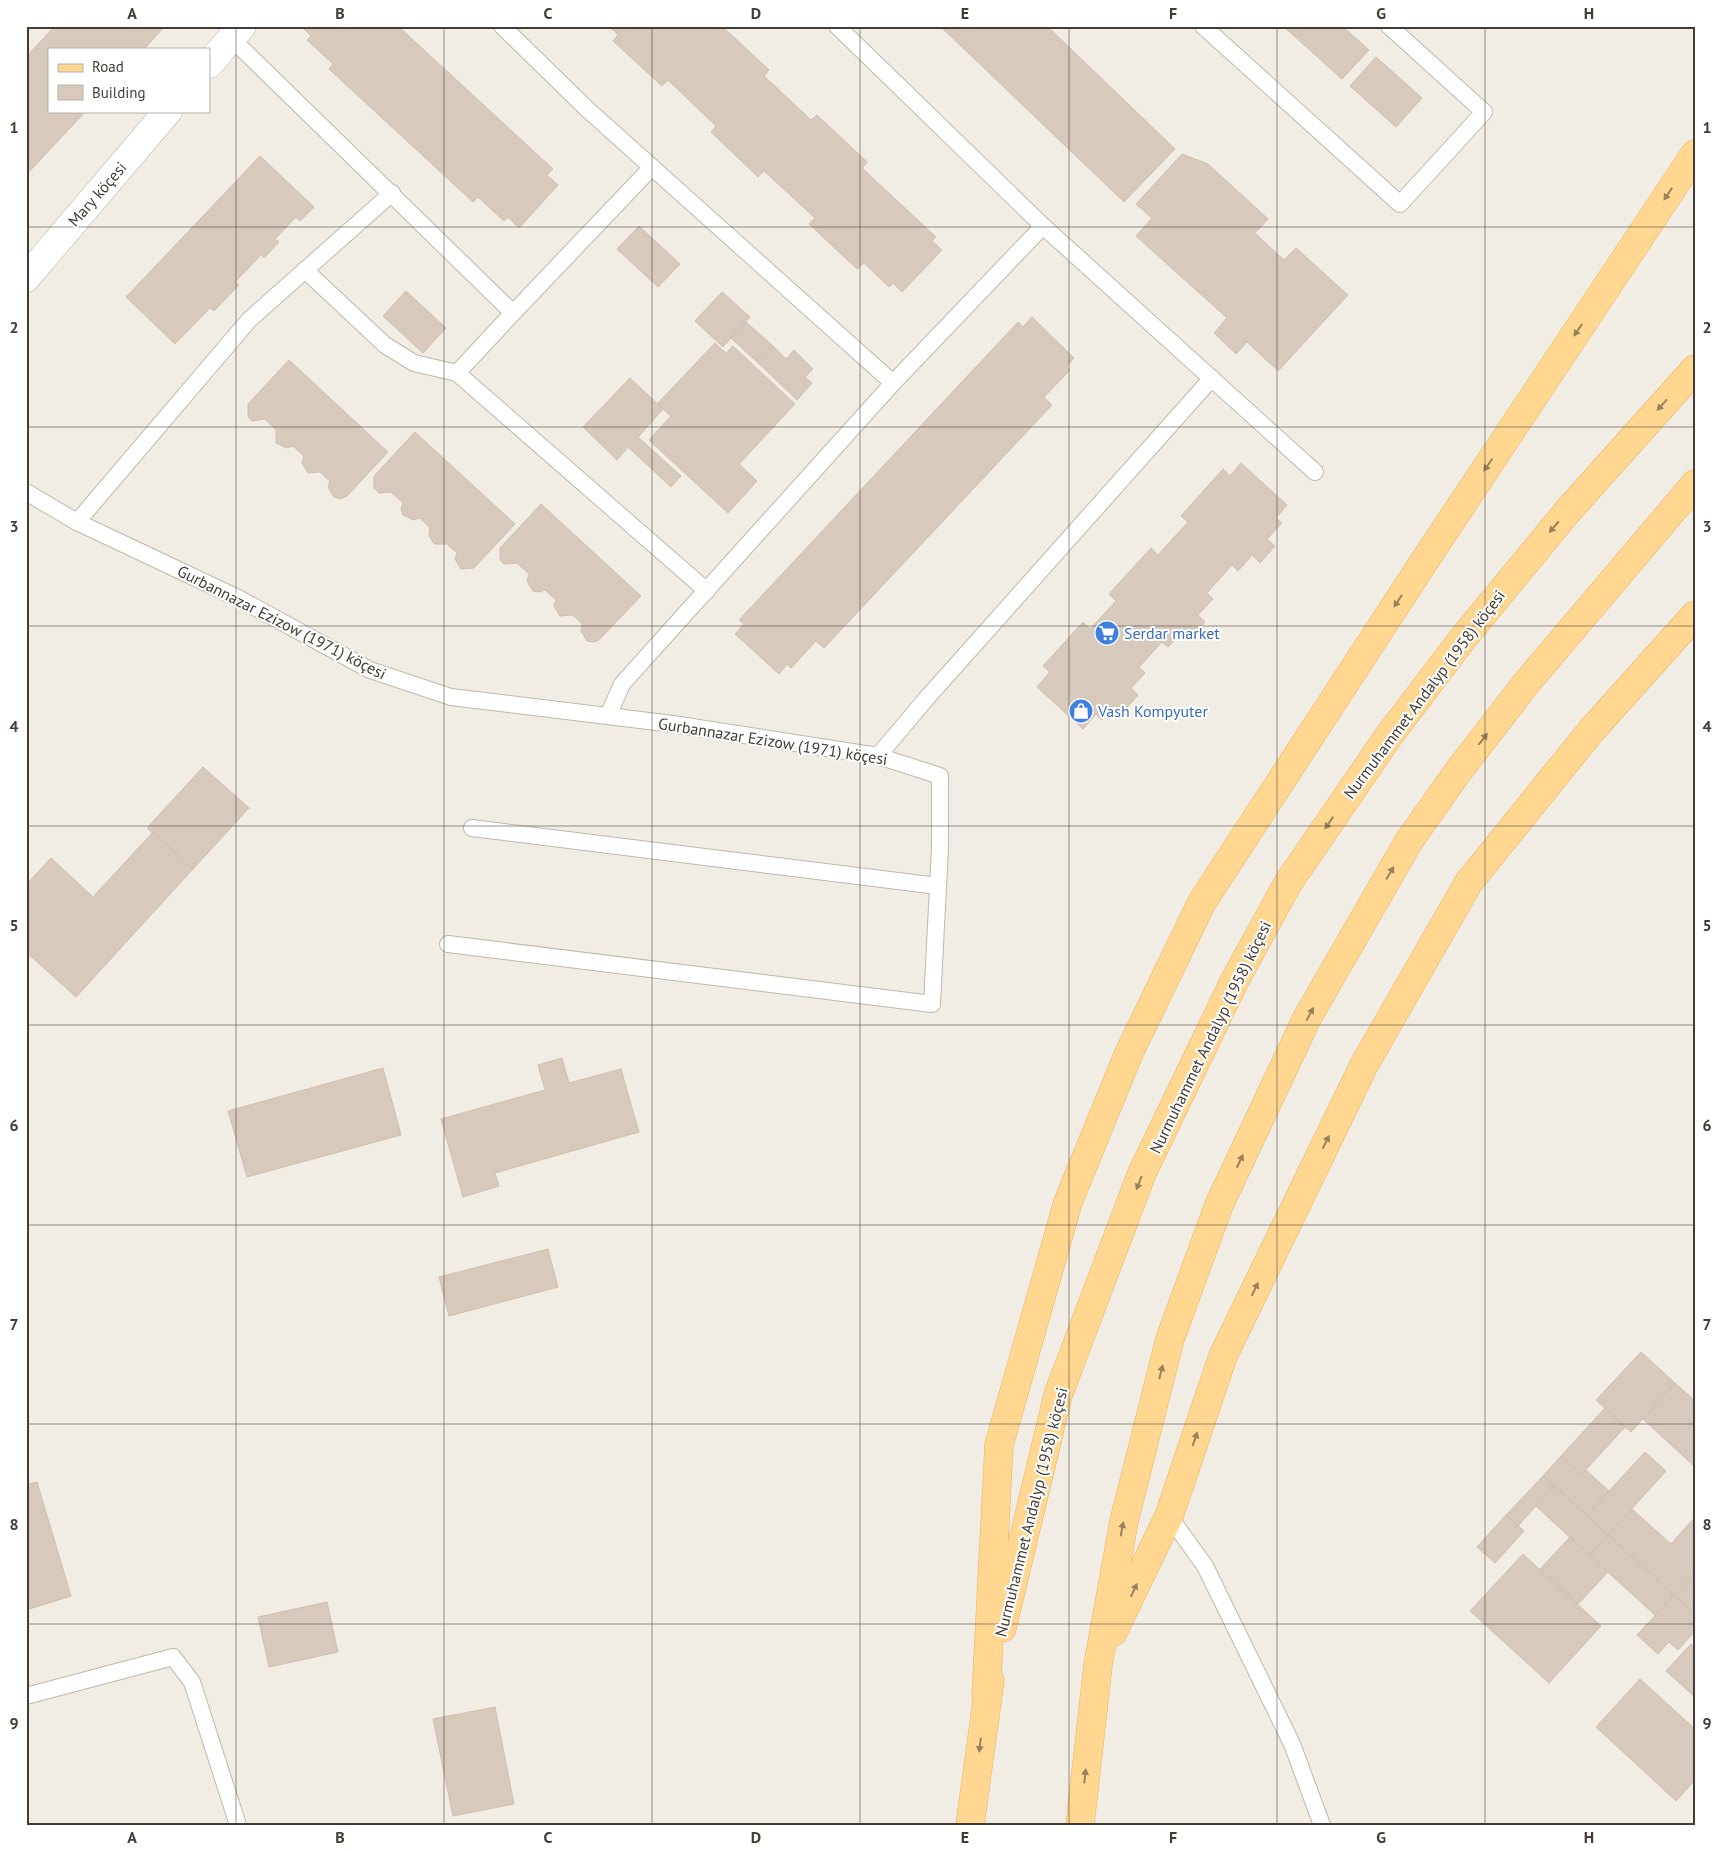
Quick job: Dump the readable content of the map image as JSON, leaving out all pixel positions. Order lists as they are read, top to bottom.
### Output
{
  "streets": {
    "main road": ["Nurmuhammet Andalyp (1958) köçesi"],
    "street": ["Mary köçesi"],
    "lane": ["Gurbannazar Ezizow (1971) köçesi"]
  },
  "places": {
    "supermarket": ["Serdar market"],
    "shop": ["Vash Kompyuter"]
  },
  "legend": ["Road", "Building"],
  "grid": {
    "columns": [
      "A",
      "B",
      "C",
      "D",
      "E",
      "F",
      "G",
      "H"
    ],
    "rows": [
      "1",
      "2",
      "3",
      "4",
      "5",
      "6",
      "7",
      "8",
      "9"
    ]
  }
}
